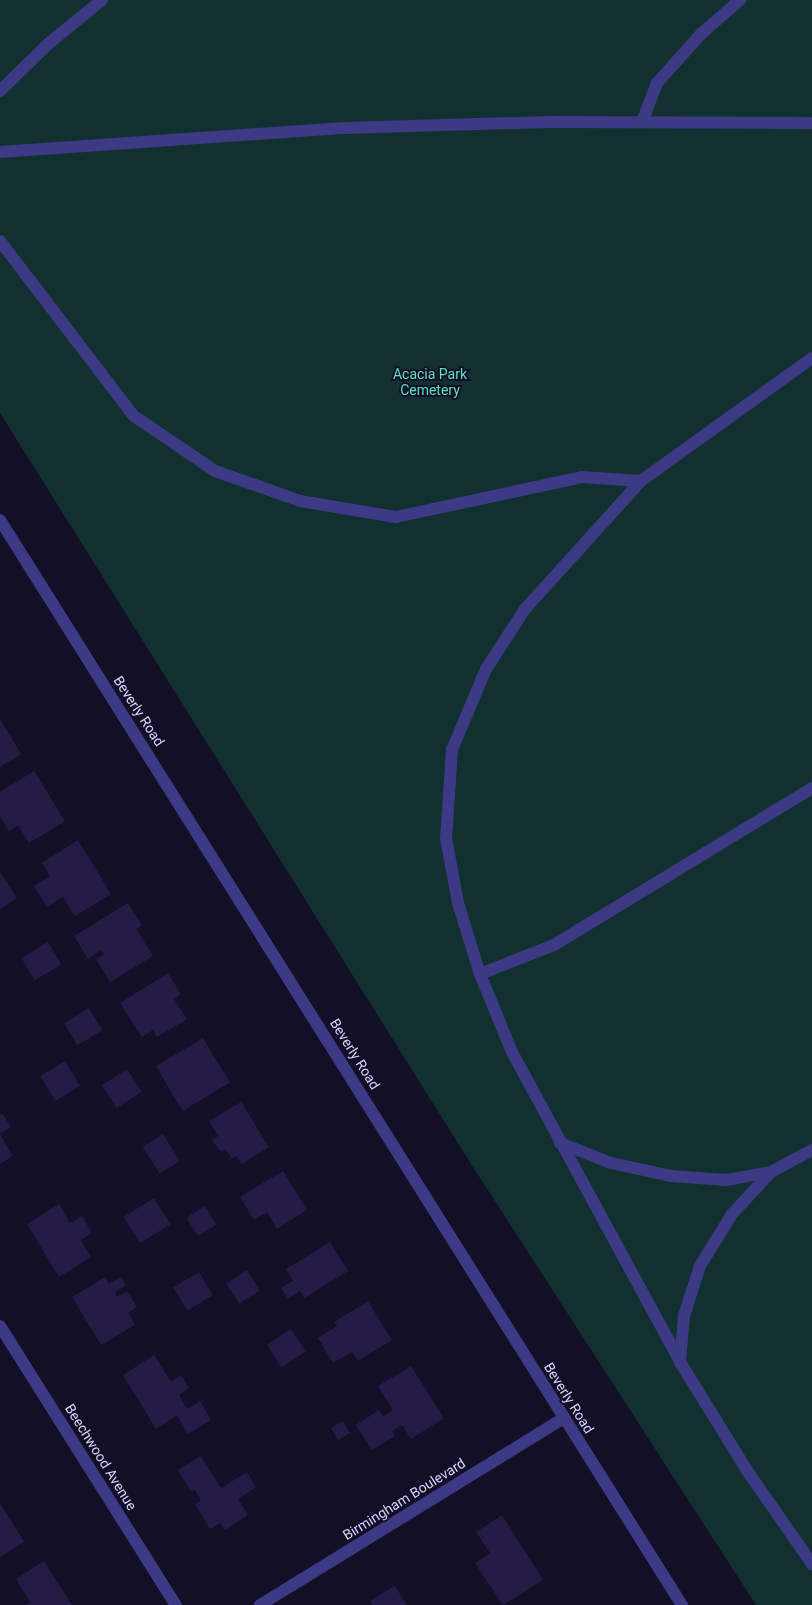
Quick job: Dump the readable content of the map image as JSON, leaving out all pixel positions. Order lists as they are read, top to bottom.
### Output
{
  "streets": {
    "street": ["Beverly Road", "Beechwood Avenue", "Birmingham Boulevard"]
  },
  "crossings": [
    ["Beverly Road", "Birmingham Boulevard"]
  ],
  "parks": ["Acacia Park Cemetery"]
}
